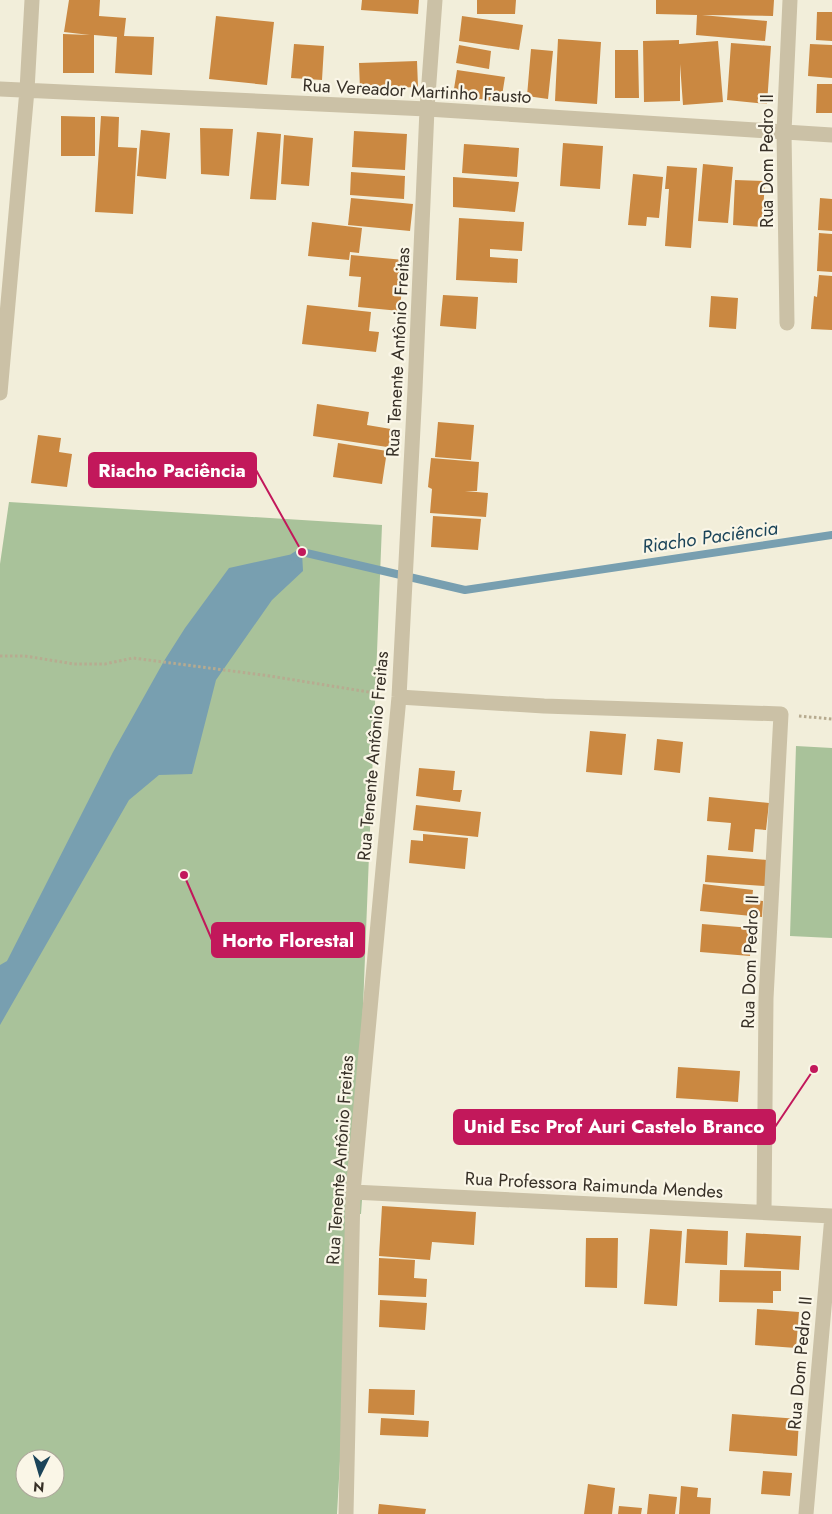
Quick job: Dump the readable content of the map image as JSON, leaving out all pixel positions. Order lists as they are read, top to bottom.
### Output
{
  "streets": {
    "street": [
      "Rua Vereador Martinho Fausto",
      "Rua Dom Pedro II",
      "Rua Tenente Antônio Freitas",
      "Rua Professora Raimunda Mendes"
    ]
  },
  "crossings": [
    ["Rua Vereador Martinho Fausto", "Rua Dom Pedro II"],
    ["Rua Vereador Martinho Fausto", "Rua Tenente Antônio Freitas"],
    ["Rua Dom Pedro II", "Rua Professora Raimunda Mendes"],
    ["Rua Tenente Antônio Freitas", "Rua Professora Raimunda Mendes"]
  ],
  "water": ["Riacho Paciência"],
  "places": ["Riacho Paciência", "Horto Florestal", "Unid Esc Prof Auri Castelo Branco"],
  "north": "bottom"
}
